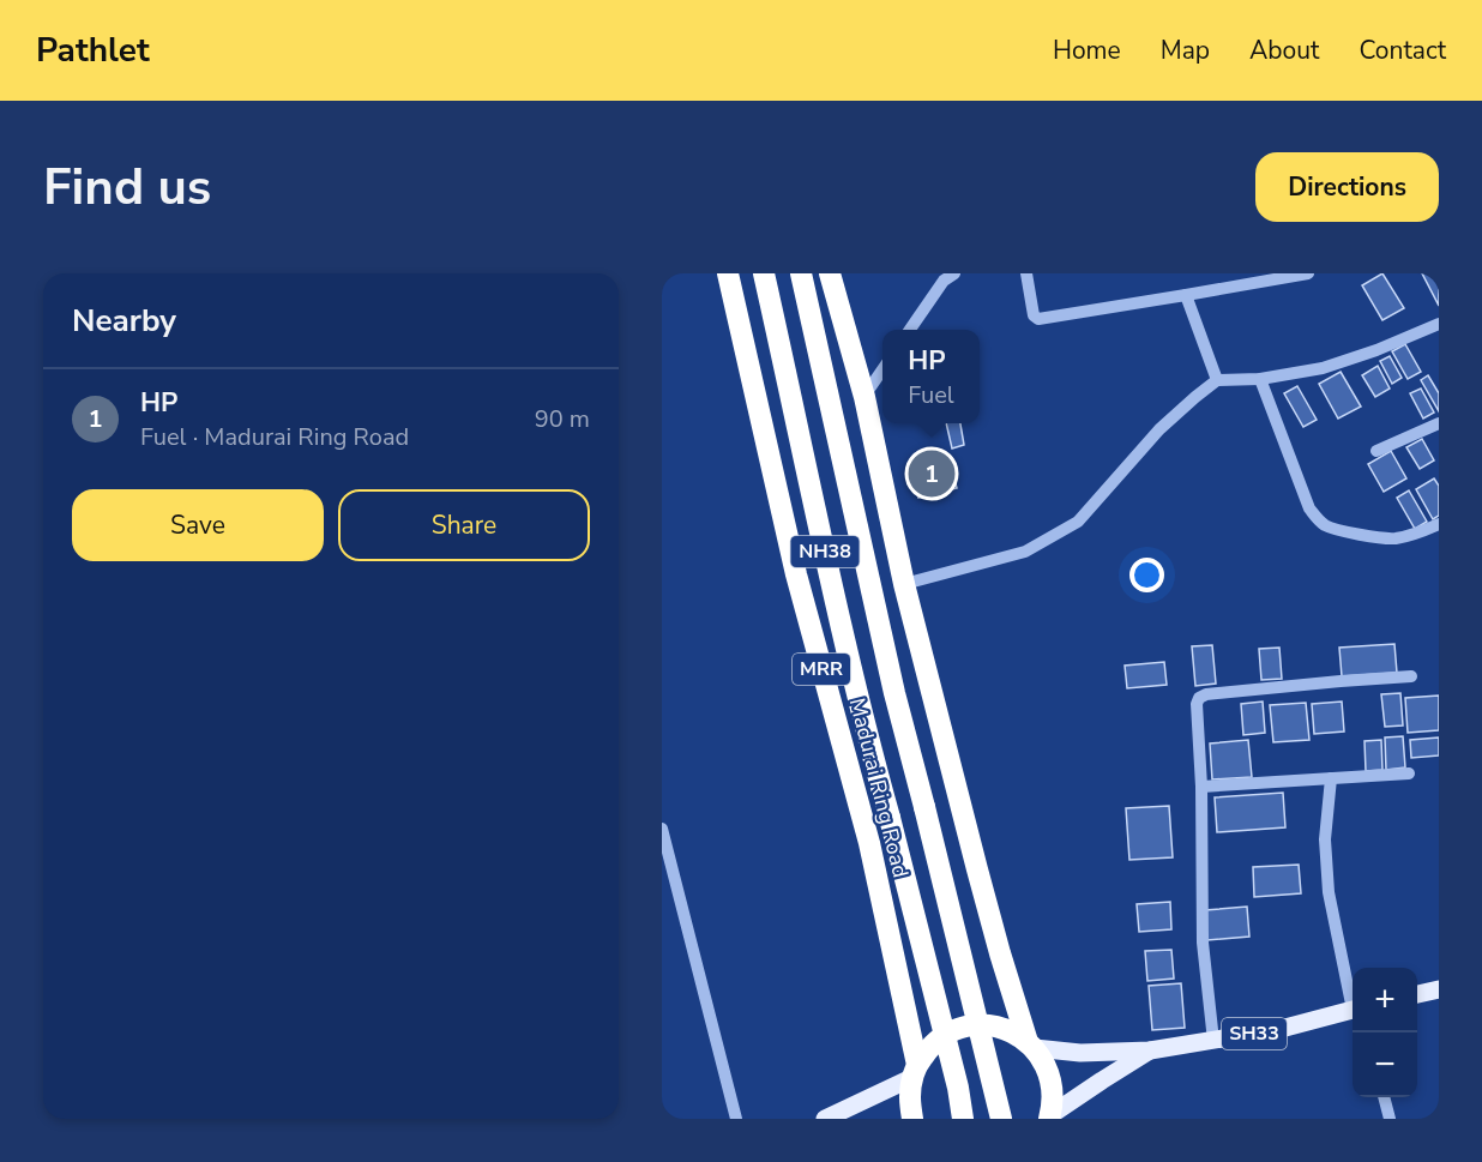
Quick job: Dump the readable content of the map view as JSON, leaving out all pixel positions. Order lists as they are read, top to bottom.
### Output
{
  "streets": {
    "highway": ["NH38", "MRR", "Madurai Ring Road"],
    "main road": ["SH33"]
  },
  "page": {
    "header": "Pathlet",
    "nav": [
      "Home",
      "Map",
      "About",
      "Contact"
    ],
    "buttons": [
      "Directions",
      ["Save", "Share"]
    ],
    "title": "Find us",
    "heading": "Nearby",
    "popup": ["HP", "Fuel"],
    "list": [
      {
        "mark": "1",
        "name": "HP",
        "note": "Fuel · Madurai Ring Road",
        "value": "90 m"
      }
    ],
    "pins": "1",
    "map_buttons": ["+", "−"]
  }
}
